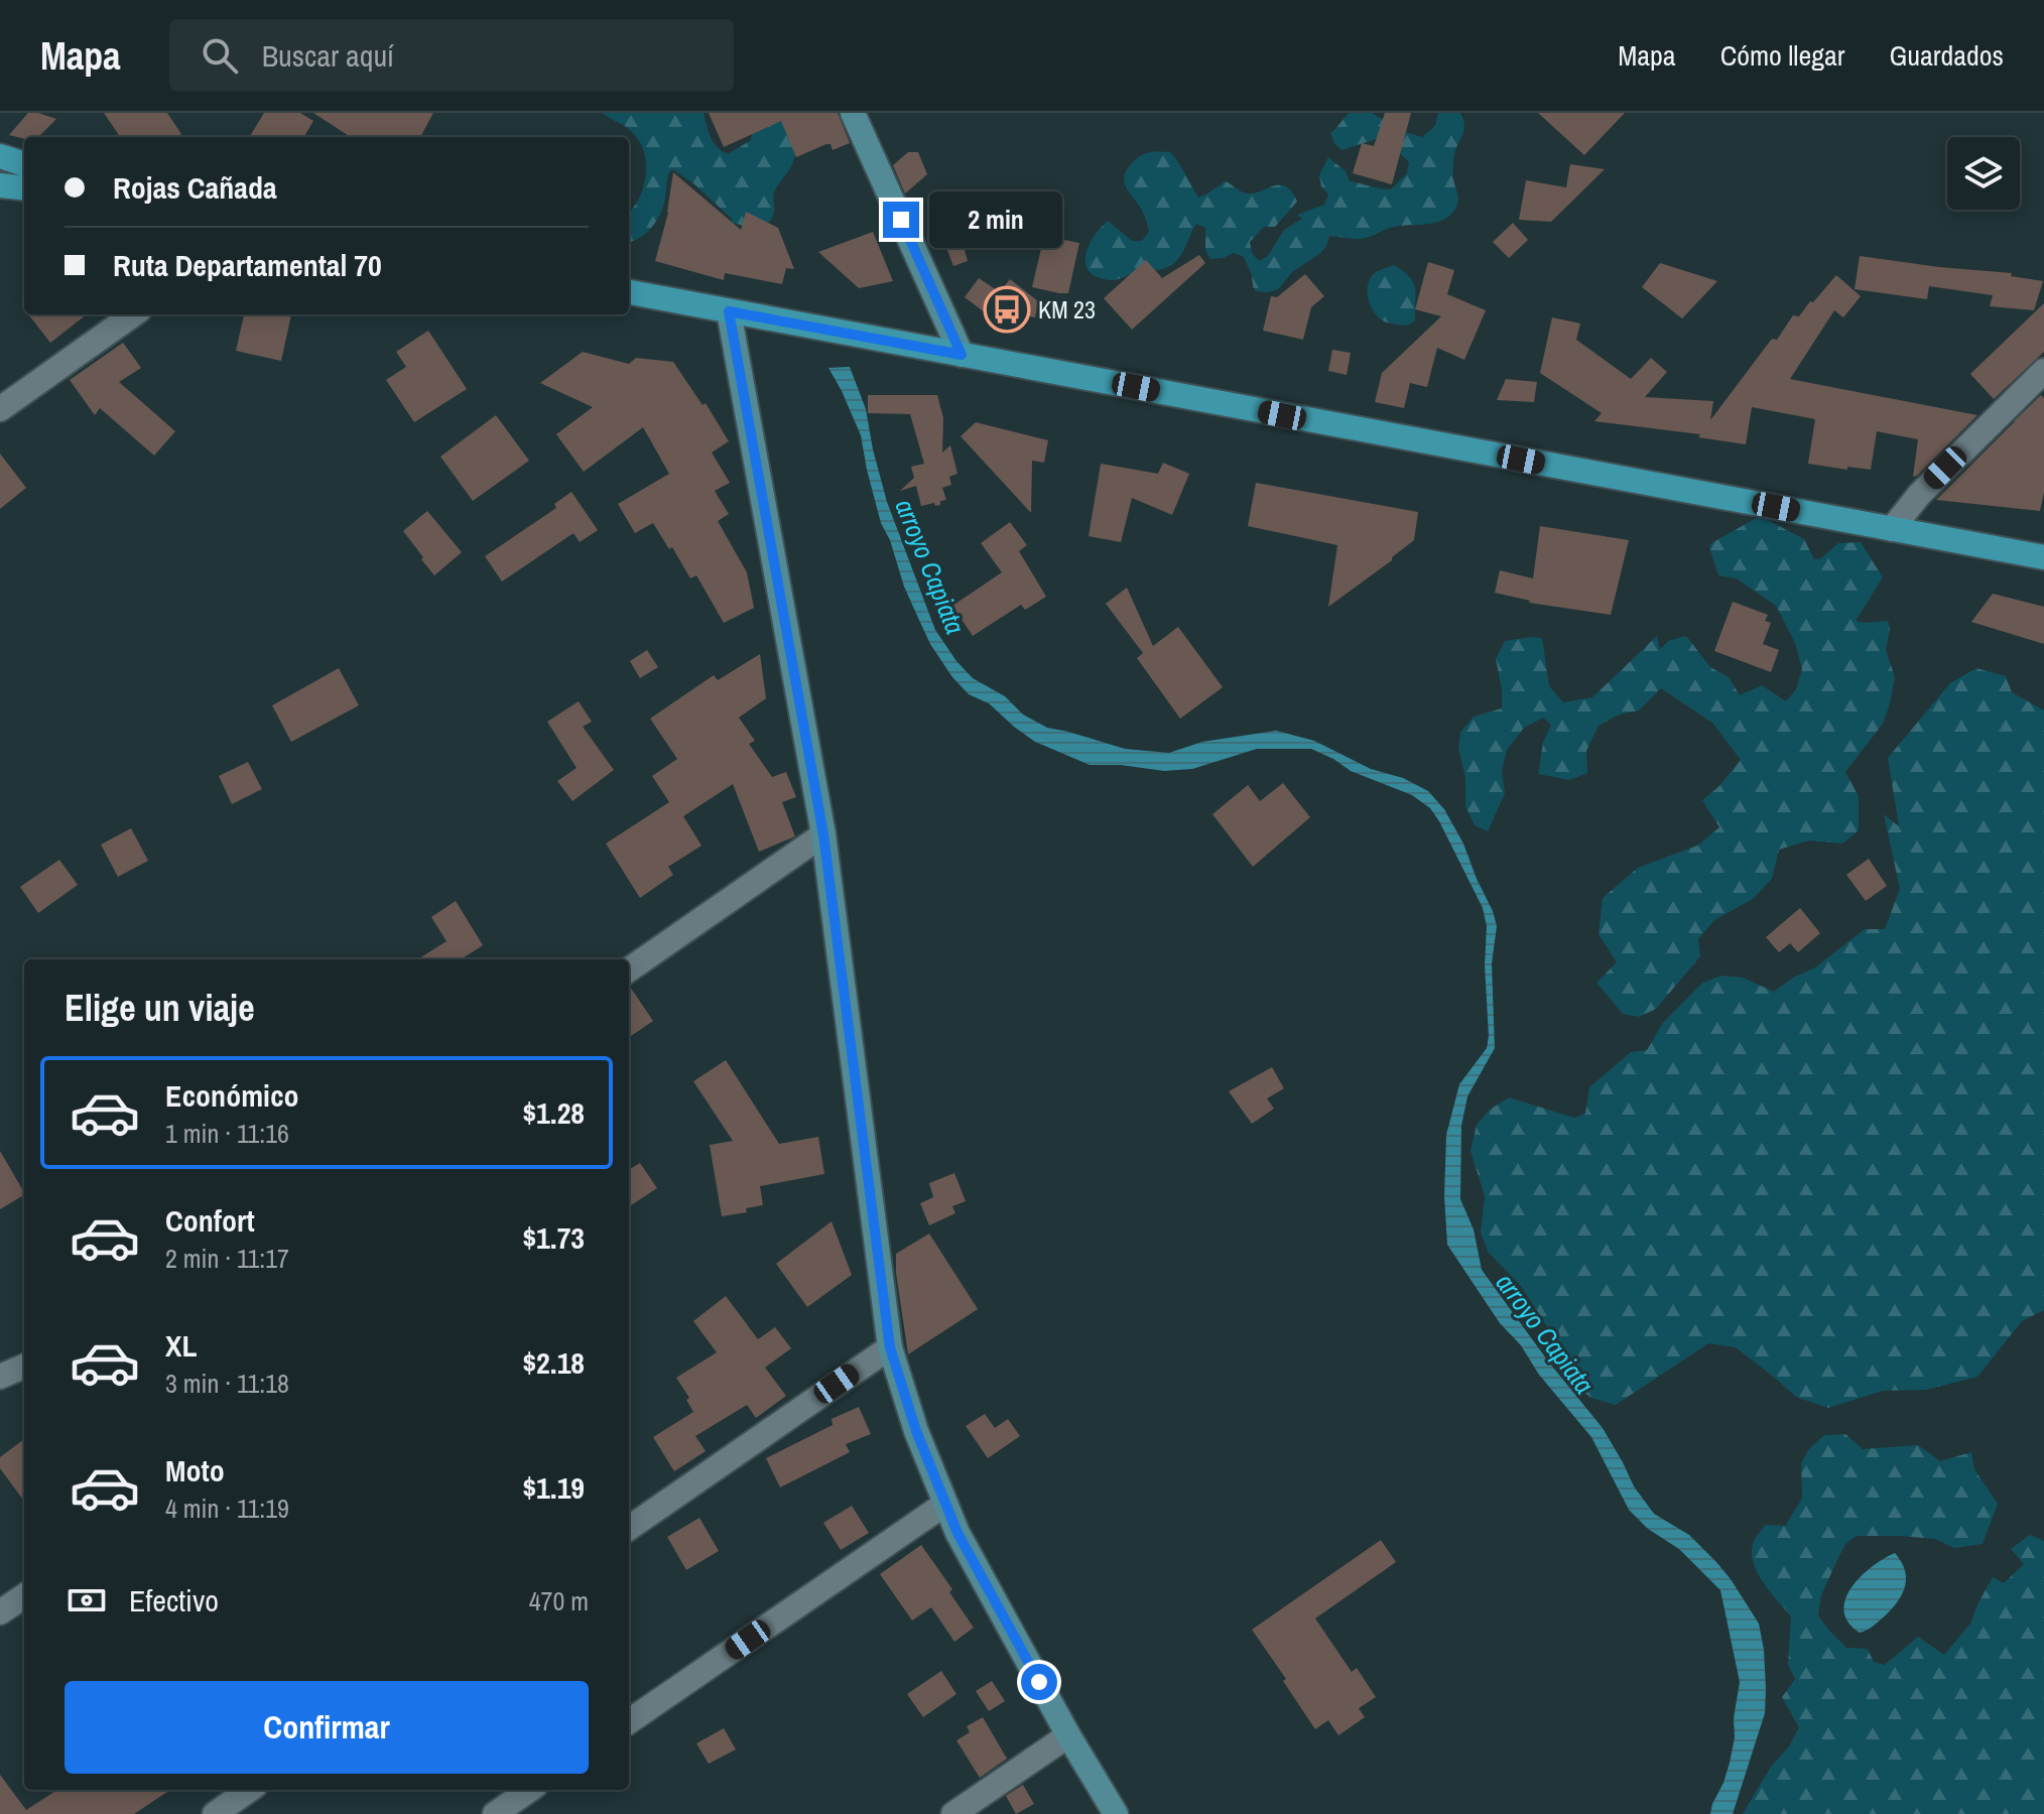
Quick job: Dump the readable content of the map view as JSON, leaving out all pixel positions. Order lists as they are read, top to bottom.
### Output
{
  "water": ["arroyo Capiata"],
  "places": {
    "bus stop": ["KM 23"]
  },
  "page": {
    "header": "Mapa",
    "search": "Buscar aquí",
    "nav": ["Mapa", "Cómo llegar", "Guardados"],
    "banner": ["Rojas Cañada", "Ruta Departamental 70"],
    "bubble": "2 min",
    "heading": "Elige un viaje",
    "list": [
      {
        "name": "Económico",
        "note": "1 min · 11:16",
        "value": "$1.28"
      },
      {
        "name": "Confort",
        "note": "2 min · 11:17",
        "value": "$1.73"
      },
      {
        "name": "XL",
        "note": "3 min · 11:18",
        "value": "$2.18"
      },
      {
        "name": "Moto",
        "note": "4 min · 11:19",
        "value": "$1.19"
      }
    ],
    "pay": ["Efectivo", "470 m"],
    "buttons": "Confirmar"
  }
}
